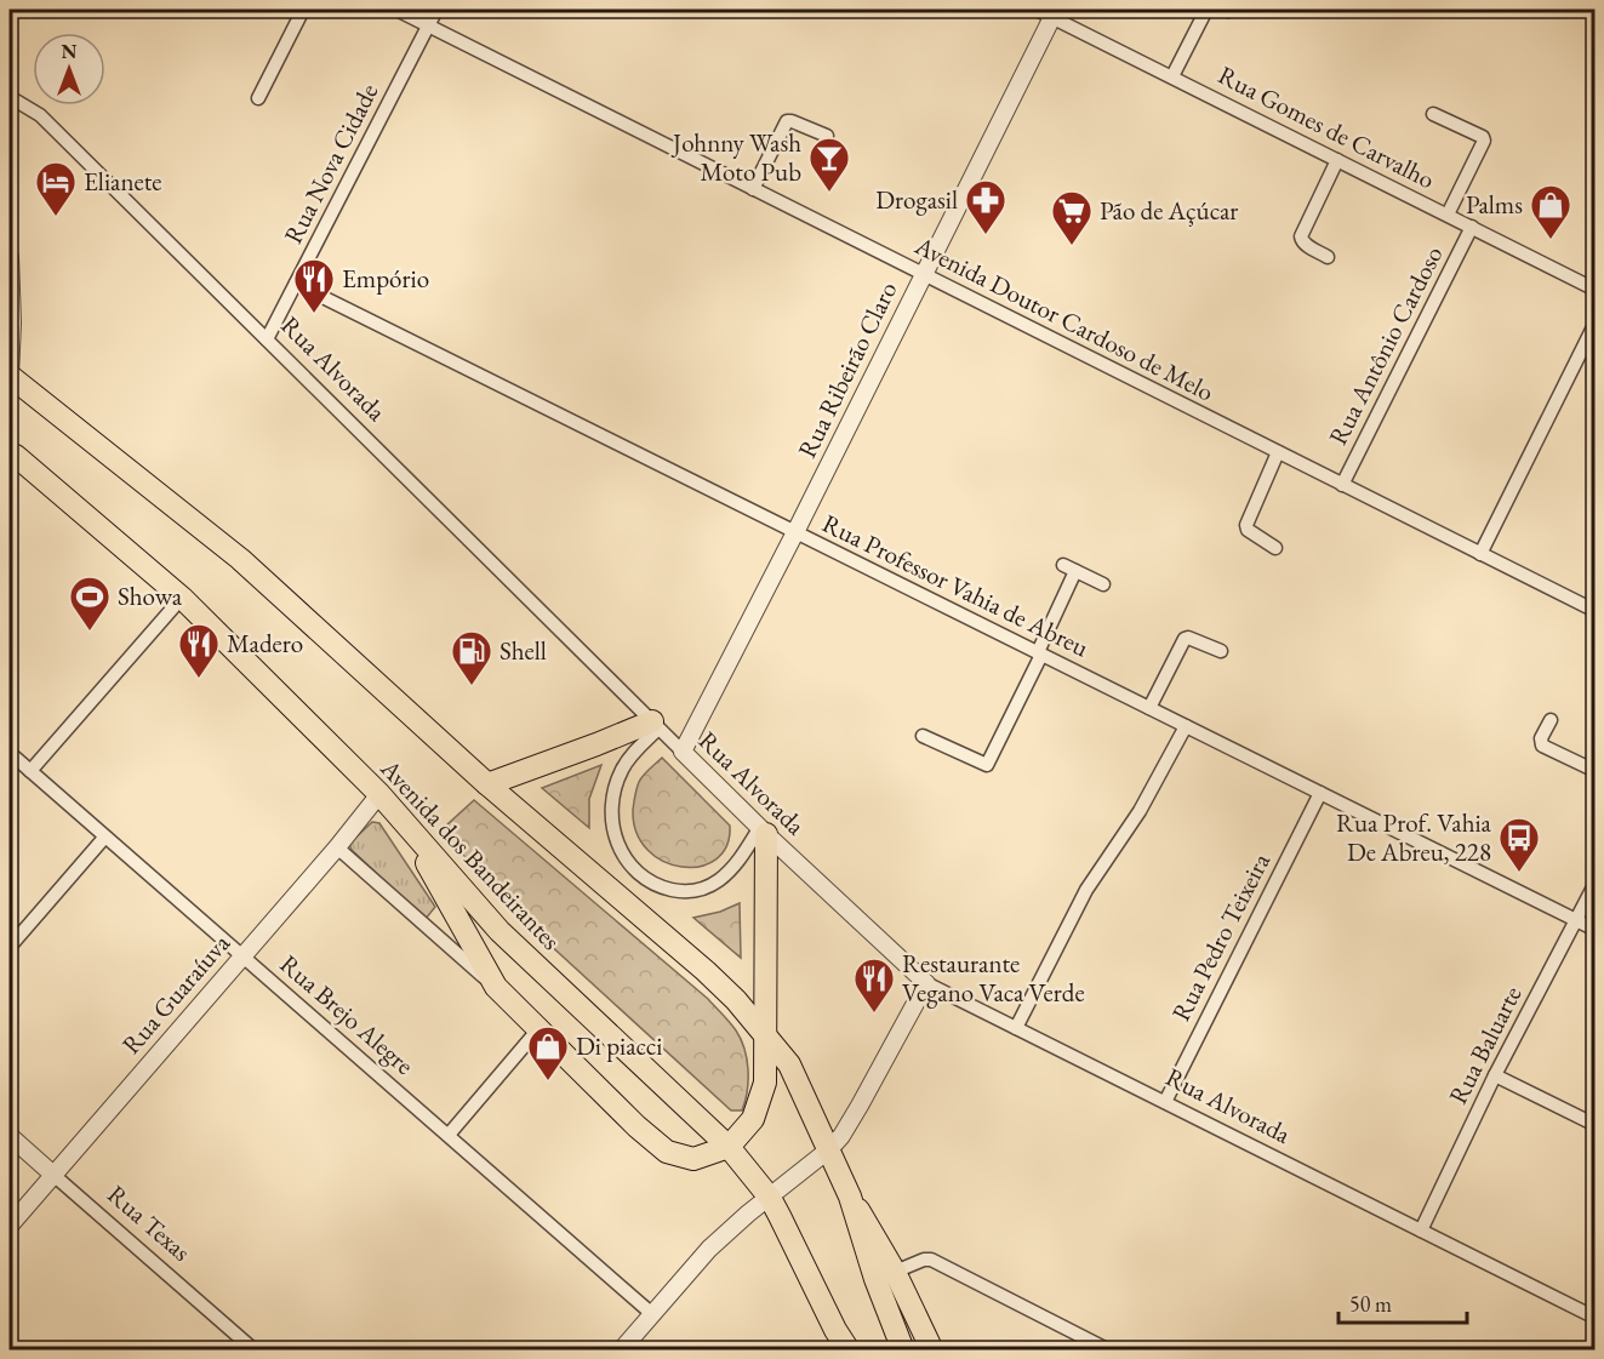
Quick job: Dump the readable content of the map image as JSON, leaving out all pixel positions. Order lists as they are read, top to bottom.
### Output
{
  "streets": {
    "main road": ["Avenida dos Bandeirantes"],
    "street": [
      "Rua Gomes de Carvalho",
      "Rua Nova Cidade",
      "Avenida Doutor Cardoso de Melo",
      "Rua Antônio Cardoso",
      "Rua Alvorada",
      "Rua Ribeirão Claro",
      "Rua Professor Vahia de Abreu",
      "Rua Pedro Teixeira",
      "Rua Guaraíuva",
      "Rua Brejo Alegre",
      "Rua Baluarte",
      "Rua Texas"
    ]
  },
  "crossings": [
    ["Rua Gomes de Carvalho", "Rua Antônio Cardoso"],
    ["Rua Gomes de Carvalho", "Rua Ribeirão Claro"],
    ["Rua Nova Cidade", "Avenida Doutor Cardoso de Melo"],
    ["Rua Nova Cidade", "Rua Alvorada"],
    ["Rua Nova Cidade", "Rua Professor Vahia de Abreu"],
    ["Avenida Doutor Cardoso de Melo", "Rua Antônio Cardoso"],
    ["Avenida Doutor Cardoso de Melo", "Rua Ribeirão Claro"],
    ["Rua Alvorada", "Rua Ribeirão Claro"],
    ["Rua Alvorada", "Rua Pedro Teixeira"],
    ["Rua Alvorada", "Rua Baluarte"],
    ["Rua Ribeirão Claro", "Rua Professor Vahia de Abreu"],
    ["Rua Professor Vahia de Abreu", "Rua Pedro Teixeira"],
    ["Rua Professor Vahia de Abreu", "Rua Baluarte"],
    ["Avenida dos Bandeirantes", "Rua Guaraíuva"],
    ["Rua Guaraíuva", "Rua Brejo Alegre"],
    ["Rua Guaraíuva", "Rua Texas"]
  ],
  "places": {
    "bar": ["Johnny Wash Moto Pub"],
    "hotel": ["Elianete"],
    "pharmacy": ["Drogasil"],
    "shop": ["Palms", "Di piacci"],
    "supermarket": ["Pão de Açúcar"],
    "restaurant": ["Empório", "Madero", "Restaurante Vegano Vaca Verde"],
    "sports": ["Showa"],
    "fuel station": ["Shell"],
    "bus stop": ["Rua Prof. Vahia De Abreu, 228"]
  },
  "scale_bar": "50 m",
  "north": "top"
}
